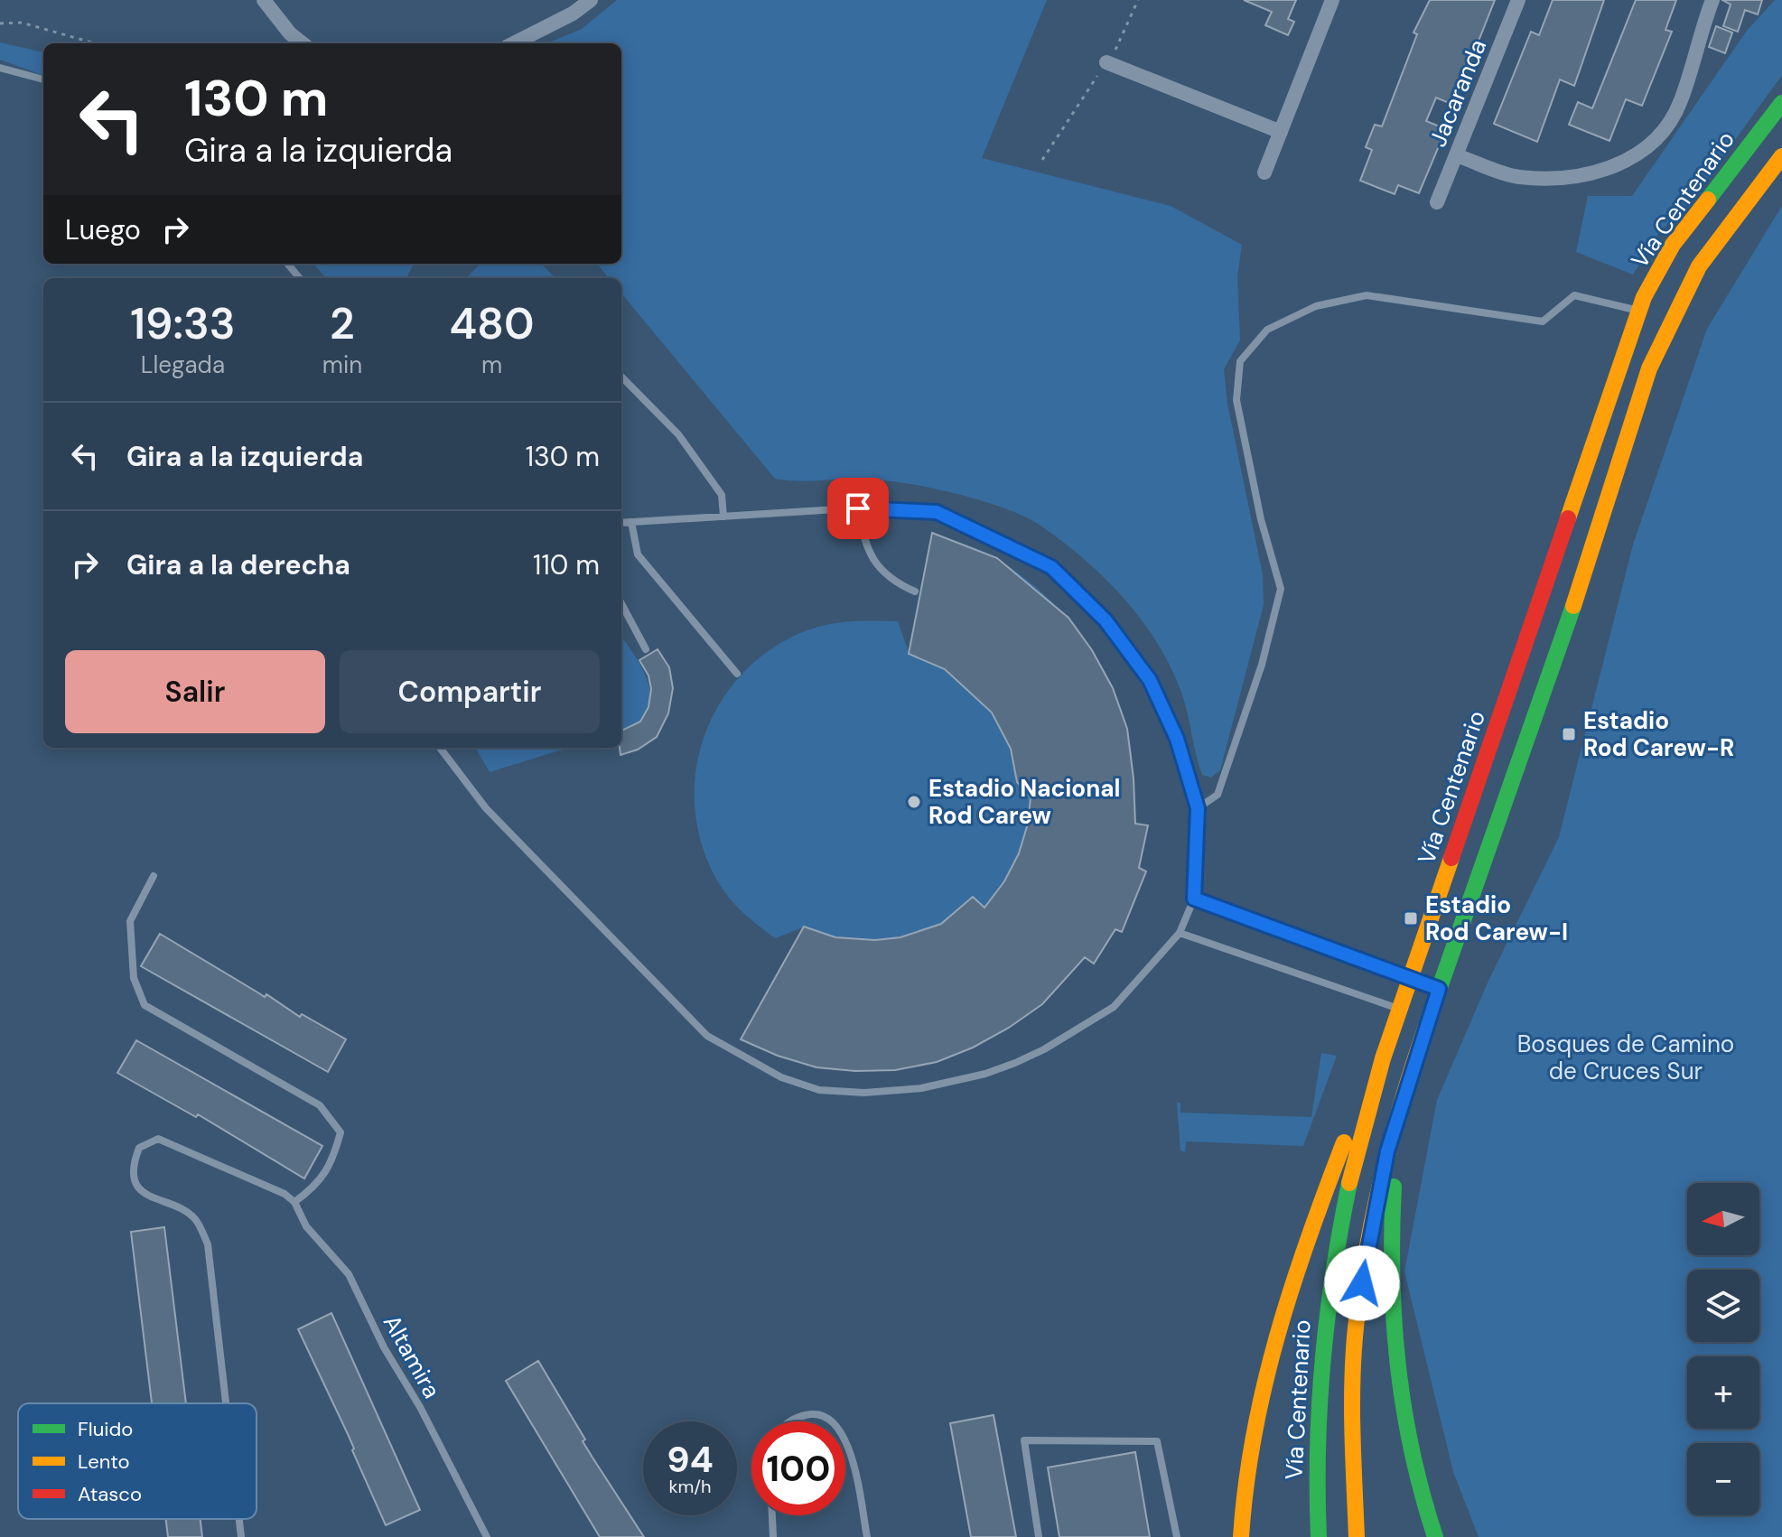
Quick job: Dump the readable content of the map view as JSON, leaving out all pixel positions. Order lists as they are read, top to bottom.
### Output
{
  "streets": {
    "highway": ["Vía Centenario"],
    "street": ["Jacaranda"],
    "lane": ["Altamira"]
  },
  "parks": ["Bosques de Camino de Cruces Sur"],
  "places": {
    "transit": ["Estadio Rod Carew-R", "Estadio Rod Carew-I"],
    "other": ["Estadio Nacional Rod Carew"]
  },
  "legend": ["Fluido", "Lento", "Atasco"],
  "north": "left",
  "page": {
    "turn": ["130 m", "Gira a la izquierda"],
    "then": "Luego",
    "eta": [
      "19:33",
      "Llegada",
      "2",
      "min",
      "480",
      "m"
    ],
    "list": [
      {
        "name": "Gira a la izquierda",
        "value": "130 m"
      },
      {
        "name": "Gira a la derecha",
        "value": "110 m"
      }
    ],
    "buttons": ["Salir", "Compartir"],
    "map_buttons": ["+", "−"],
    "speed": "94 km/h",
    "limit": "100"
  }
}
